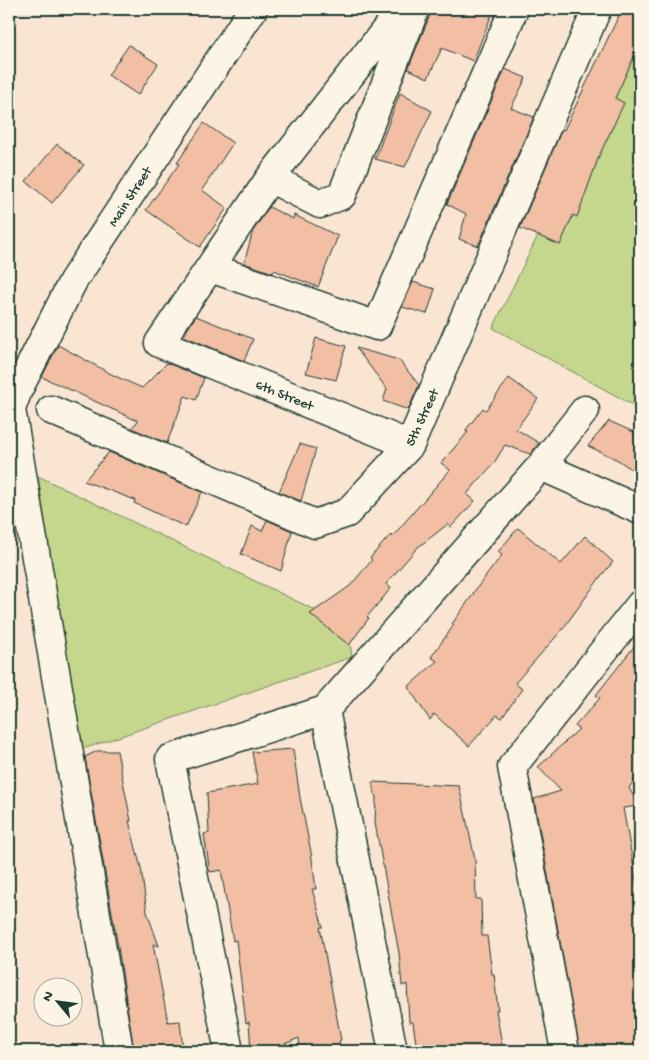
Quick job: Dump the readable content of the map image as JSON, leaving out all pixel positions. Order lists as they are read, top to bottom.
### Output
{
  "streets": {
    "street": ["Main Street", "6th Street", "5th Street"]
  },
  "crossings": [
    ["6th Street", "5th Street"]
  ],
  "north": "top left"
}
